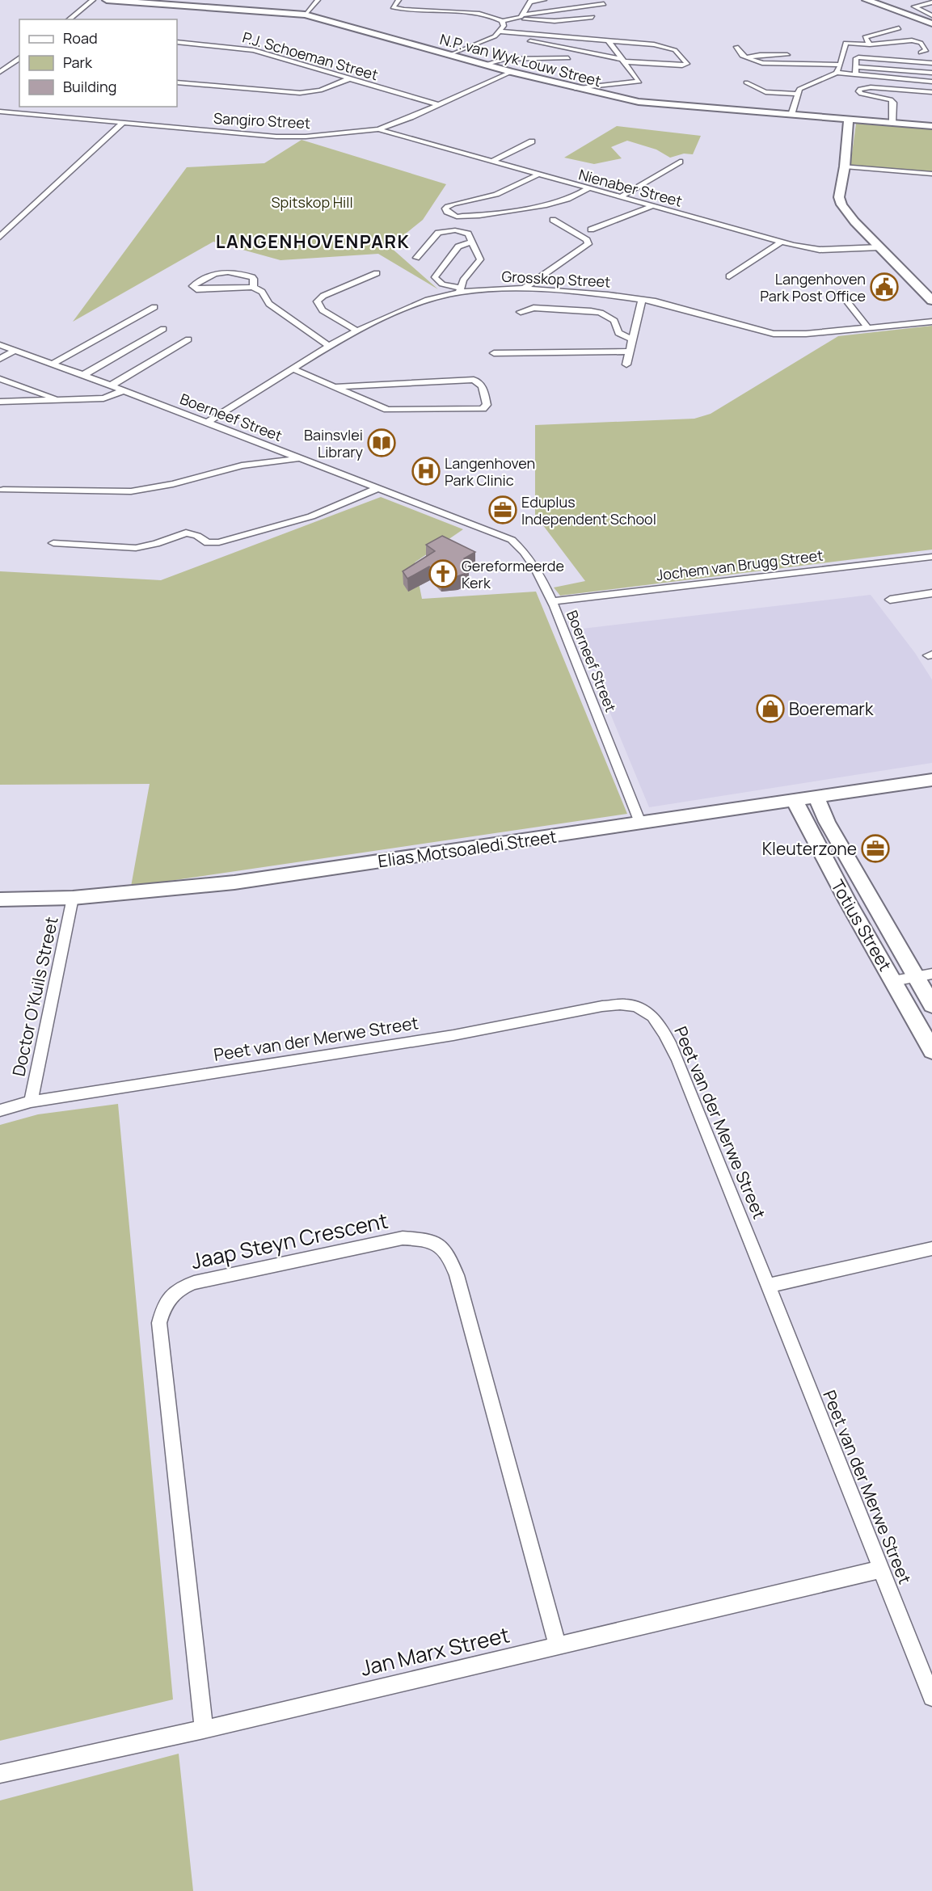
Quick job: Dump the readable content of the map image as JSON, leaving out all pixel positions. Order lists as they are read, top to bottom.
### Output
{
  "streets": {
    "street": [
      "P.J. Schoeman Street",
      "N.P. van Wyk Louw Street",
      "Sangiro Street",
      "Nienaber Street",
      "Grosskop Street",
      "Boerneef Street",
      "Jochem van Brugg Street",
      "Elias Motsoaledi Street",
      "Totius Street",
      "Doctor O'Kuils Street",
      "Peet van der Merwe Street",
      "Jaap Steyn Crescent",
      "Jan Marx Street"
    ]
  },
  "crossings": [
    ["P.J. Schoeman Street", "Sangiro Street"],
    ["N.P. van Wyk Louw Street", "Sangiro Street"],
    ["Sangiro Street", "Nienaber Street"],
    ["Grosskop Street", "Boerneef Street"],
    ["Boerneef Street", "Jochem van Brugg Street"],
    ["Boerneef Street", "Elias Motsoaledi Street"],
    ["Elias Motsoaledi Street", "Totius Street"],
    ["Elias Motsoaledi Street", "Doctor O'Kuils Street"],
    ["Doctor O'Kuils Street", "Peet van der Merwe Street"],
    ["Peet van der Merwe Street", "Jan Marx Street"],
    ["Jaap Steyn Crescent", "Jan Marx Street"]
  ],
  "districts": ["LANGENHOVENPARK"],
  "parks": ["Spitskop Hill"],
  "places": {
    "public building": ["Langenhoven Park Post Office"],
    "library": ["Bainsvlei Library"],
    "hospital": ["Langenhoven Park Clinic"],
    "office": ["Eduplus Independent School", "Kleuterzone"],
    "church": ["Gereformeerde Kerk"],
    "shop": ["Boeremark"]
  },
  "legend": ["Road", "Park", "Building"]
}
